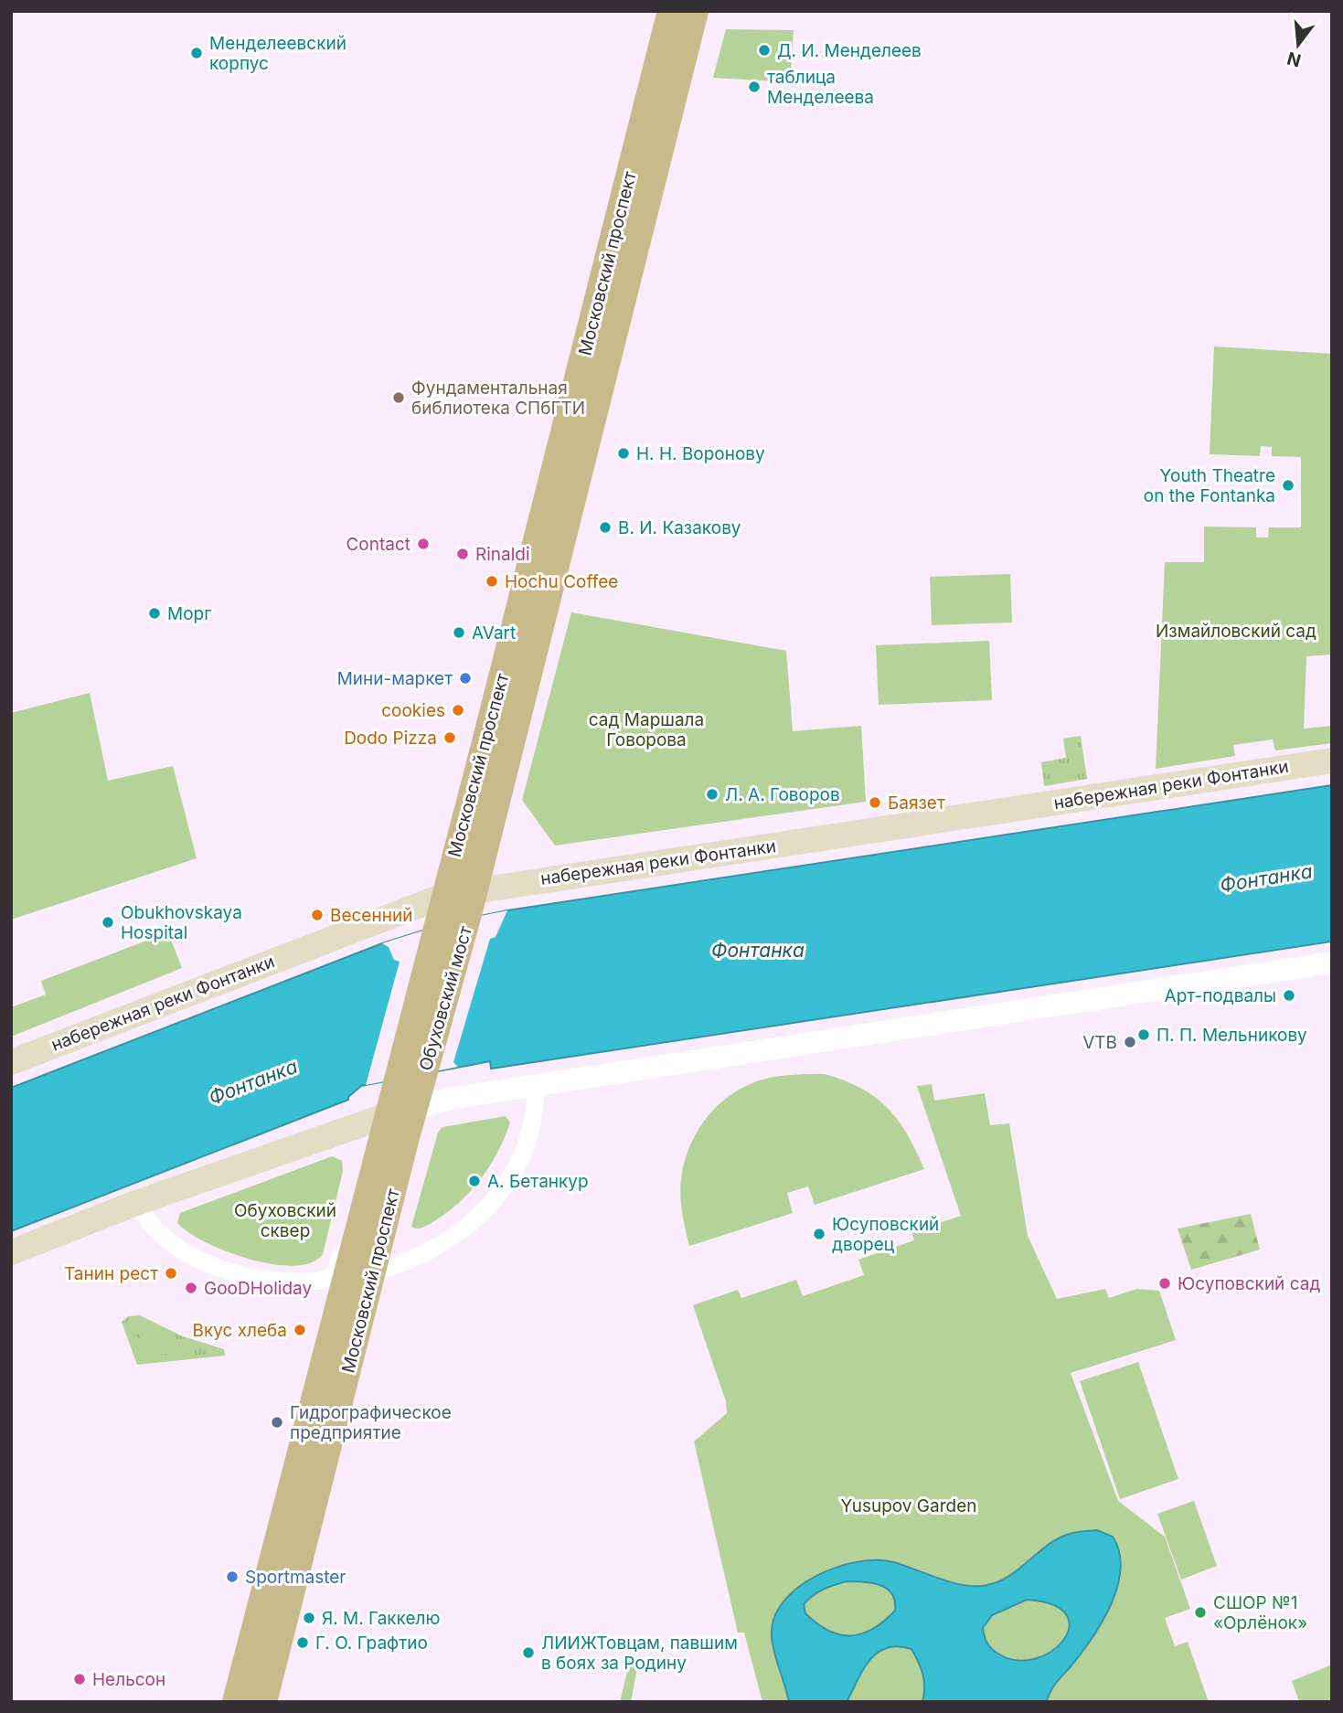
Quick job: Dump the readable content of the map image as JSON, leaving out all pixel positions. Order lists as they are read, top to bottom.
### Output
{
  "streets": {
    "main road": ["Московский проспект", "набережная реки Фонтанки", "Обуховский мост"]
  },
  "crossings": [
    ["Московский проспект", "набережная реки Фонтанки"],
    ["Московский проспект", "Обуховский мост"],
    ["набережная реки Фонтанки", "Обуховский мост"]
  ],
  "water": ["Фонтанка"],
  "parks": [
    "Измайловский сад",
    "сад Маршала Говорова",
    "Обуховский сквер",
    "Yusupov Garden"
  ],
  "places": [
    "Д. И. Менделеев",
    "Менделеевский корпус",
    "таблица Менделеева",
    "Фундаментальная библиотека СПбГТИ",
    "Н. Н. Воронову",
    "Youth Theatre on the Fontanka",
    "В. И. Казакову",
    "Contact",
    "Rinaldi",
    "Hochu Coffee",
    "Морг",
    "AVart",
    "Мини-маркет",
    "cookies",
    "Dodo Pizza",
    "Л. А. Говоров",
    "Баязет",
    "Весенний",
    "Obukhovskaya Hospital",
    "Арт-подвалы",
    "П. П. Мельникову",
    "VTB",
    "А. Бетанкур",
    "Юсуповский дворец",
    "Танин рест",
    "Юсуповский сад",
    "GooDHoliday",
    "Вкус хлеба",
    "Гидрографическое предприятие",
    "Sportmaster",
    "СШОР №1 «Орлёнок»",
    "Я. М. Гаккелю",
    "Г. О. Графтио",
    "ЛИИЖТовцам, павшим в боях за Родину",
    "Нельсон"
  ],
  "north": "bottom"
}
